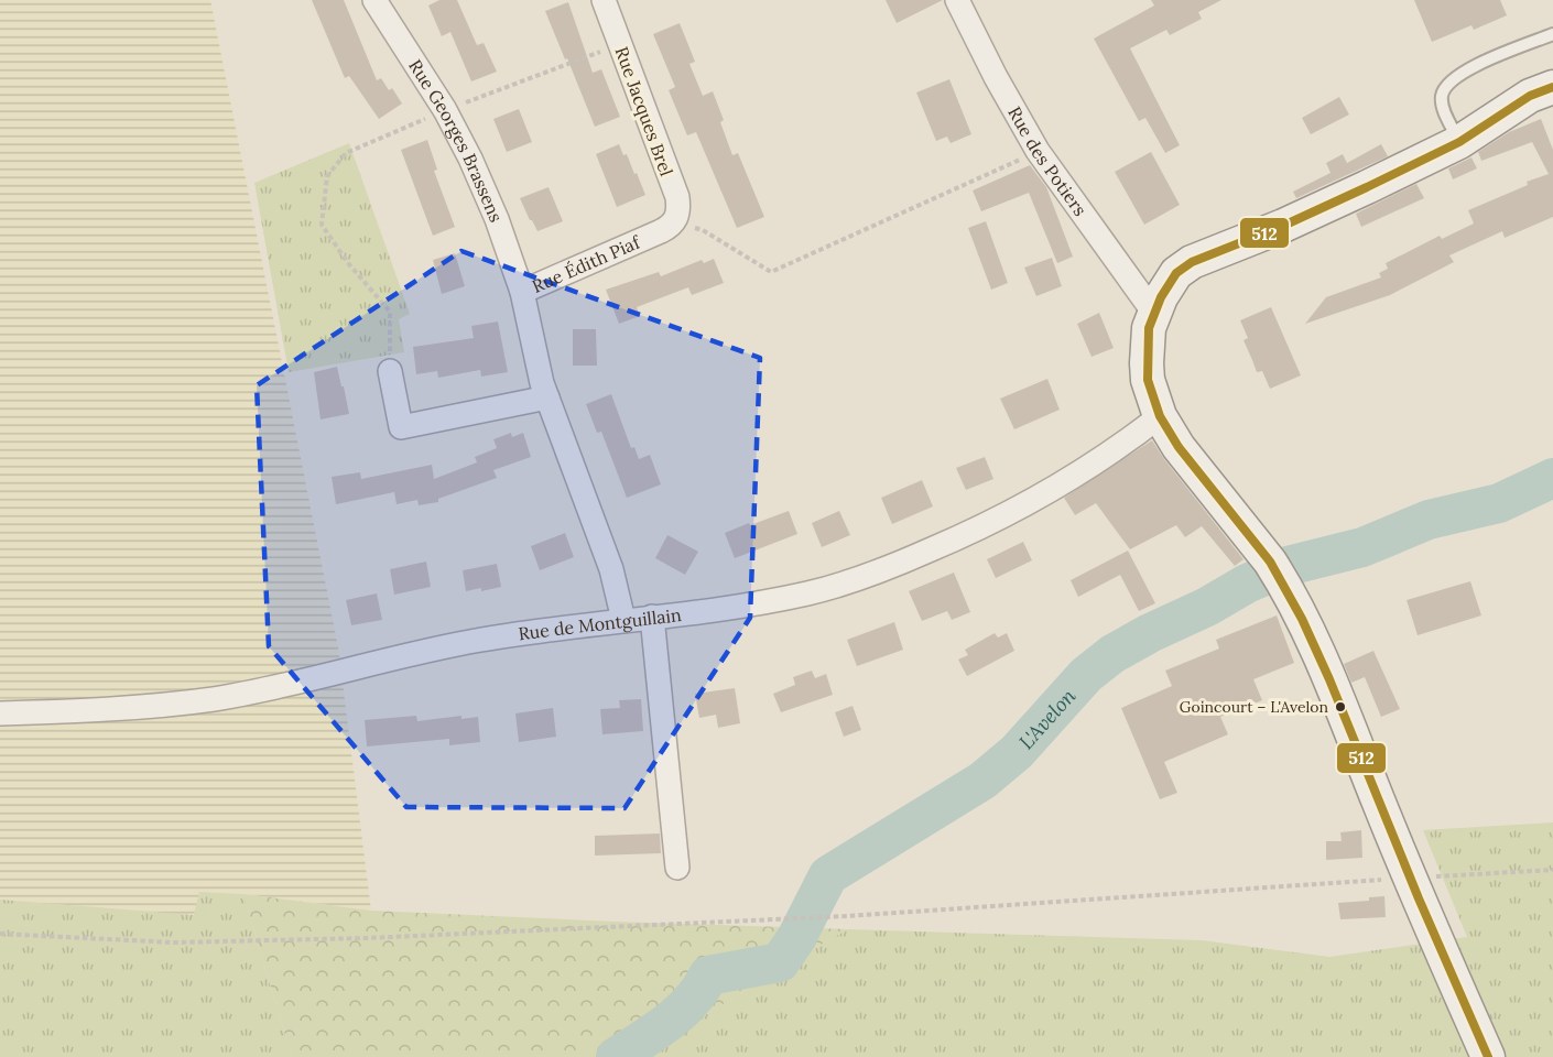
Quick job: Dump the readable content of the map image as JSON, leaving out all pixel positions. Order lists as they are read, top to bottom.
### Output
{
  "streets": {
    "street": [
      "Rue Jacques Brel",
      "Rue Georges Brassens",
      "Rue des Potiers",
      "Rue Édith Piaf",
      "Rue de Montguillain"
    ]
  },
  "crossings": [
    ["Rue Jacques Brel", "Rue Édith Piaf"],
    ["Rue Georges Brassens", "Rue Édith Piaf"],
    ["Rue Édith Piaf", "Rue de Montguillain"]
  ],
  "water": ["L'Avelon"],
  "places": ["Goincourt – L'Avelon"],
  "lines": ["transit line 512"]
}
